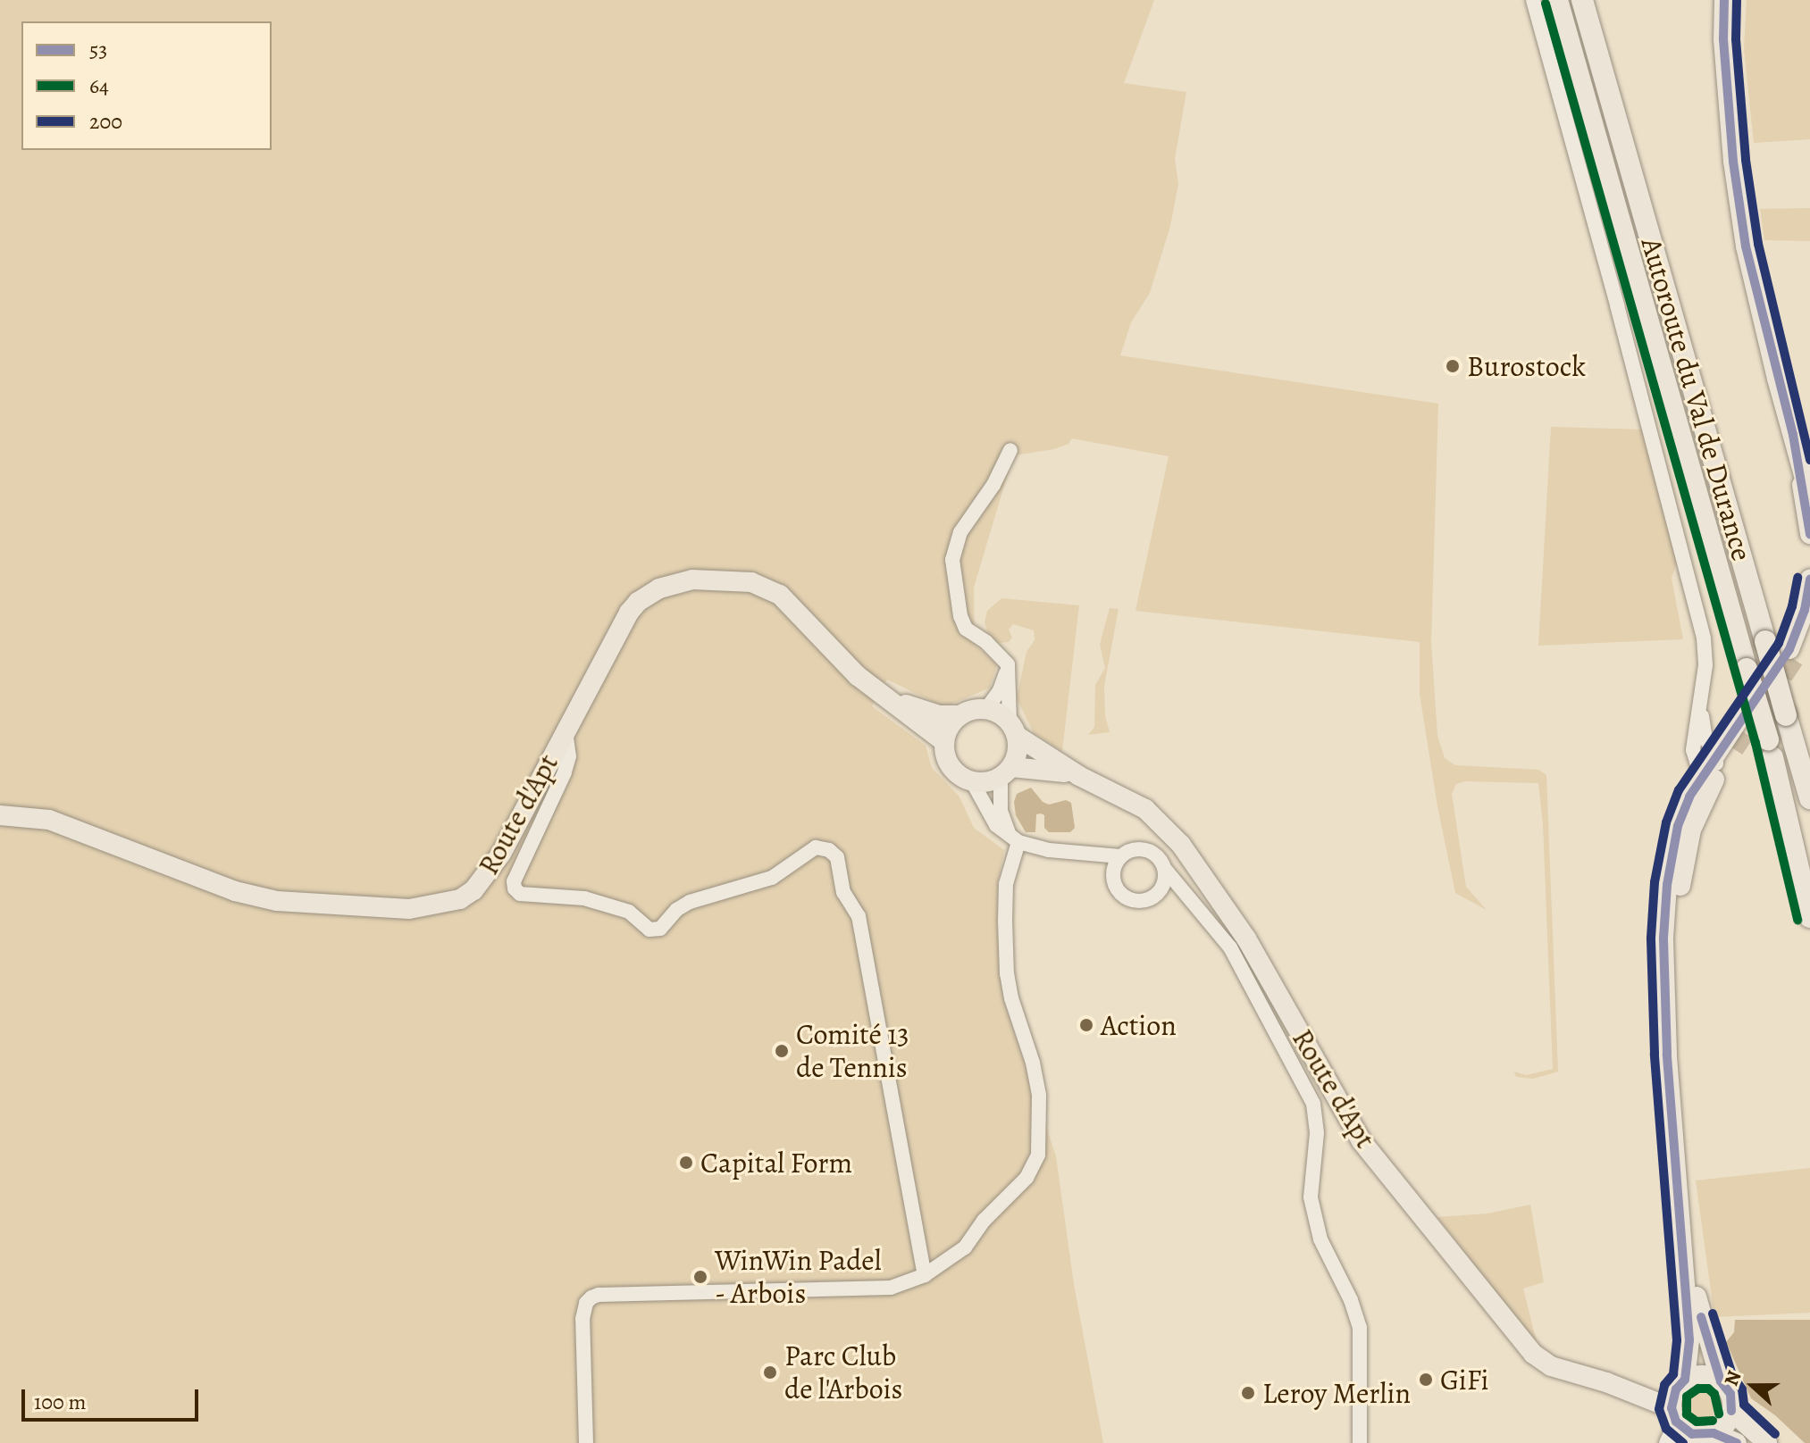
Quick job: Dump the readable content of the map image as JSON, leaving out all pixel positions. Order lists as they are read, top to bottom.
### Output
{
  "streets": {
    "highway": ["Autoroute du Val de Durance"],
    "main road": ["Route d'Apt"]
  },
  "places": [
    "Burostock",
    "Action",
    "Comité 13 de Tennis",
    "Capital Form",
    "WinWin Padel - Arbois",
    "Parc Club de l'Arbois",
    "GiFi",
    "Leroy Merlin"
  ],
  "lines": ["transit line 53", "transit line 200", "transit line 64"],
  "legend": ["53", "64", "200"],
  "scale_bar": "100 m",
  "north": "left"
}
